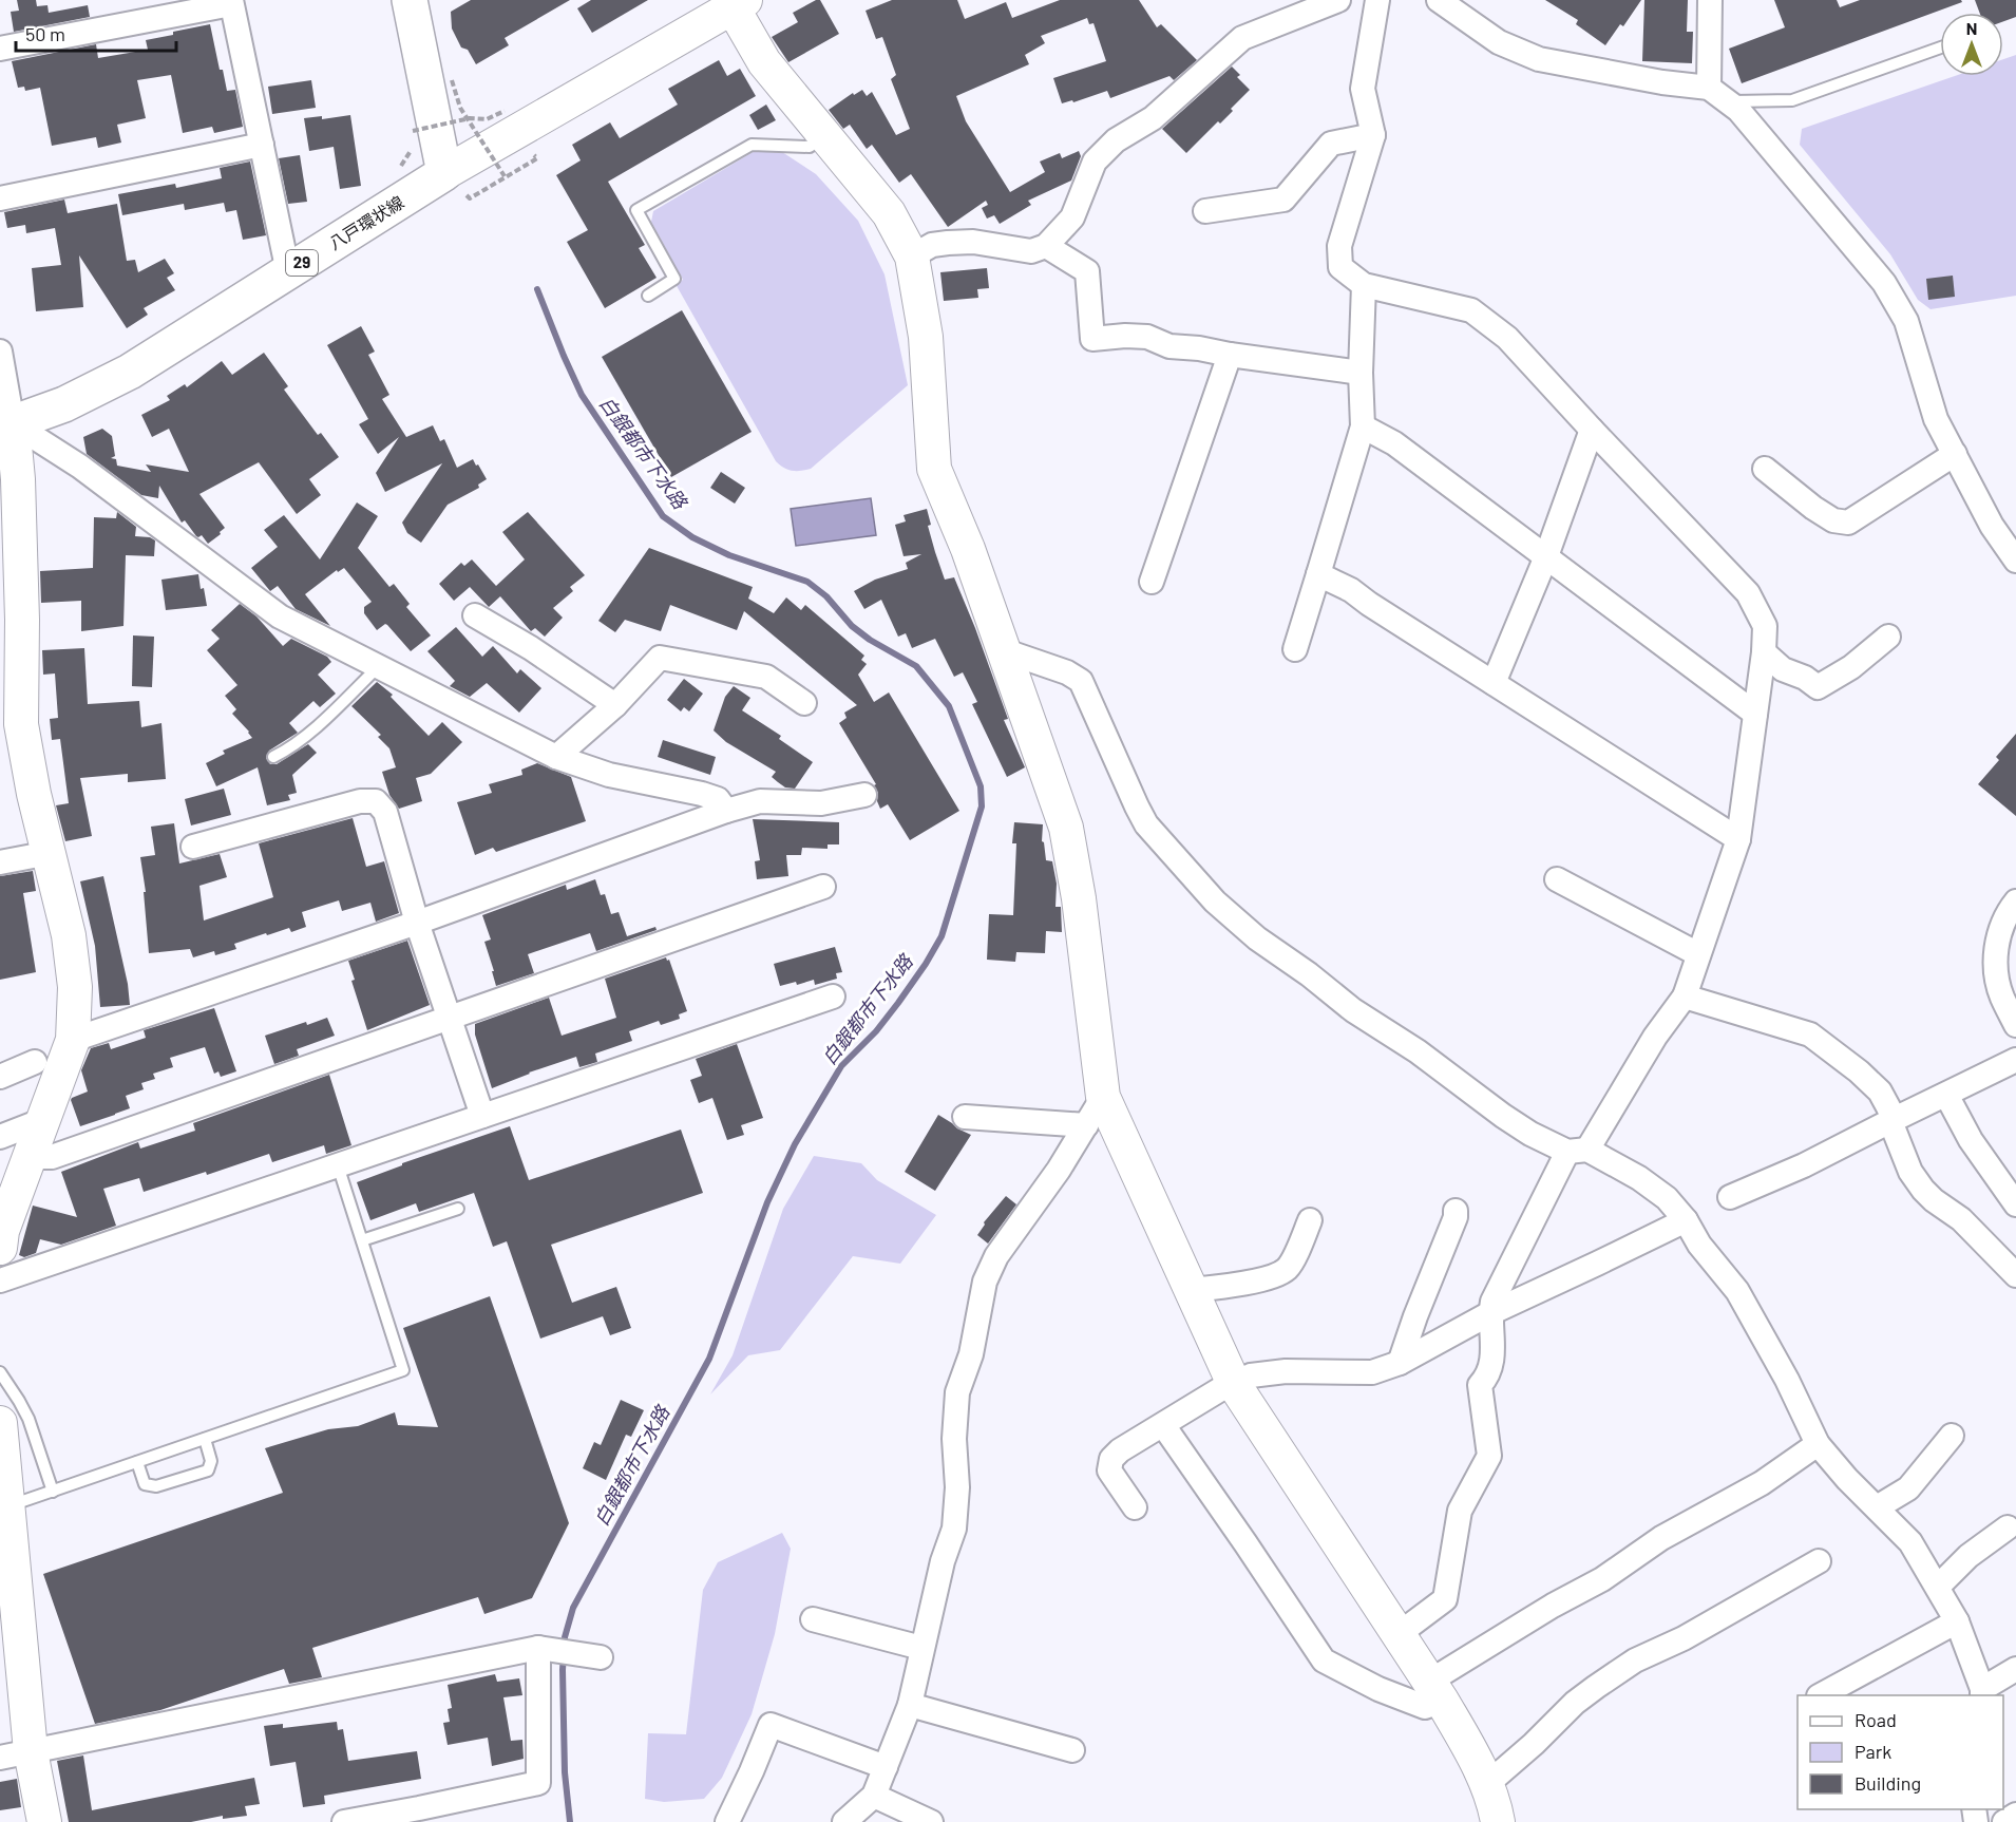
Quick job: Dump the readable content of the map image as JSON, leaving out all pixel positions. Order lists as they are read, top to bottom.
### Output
{
  "streets": {
    "main road": ["八戸環状線", "29"]
  },
  "water": ["白銀都市下水路"],
  "legend": ["Road", "Park", "Building"],
  "scale_bar": "50 m",
  "north": "top"
}
